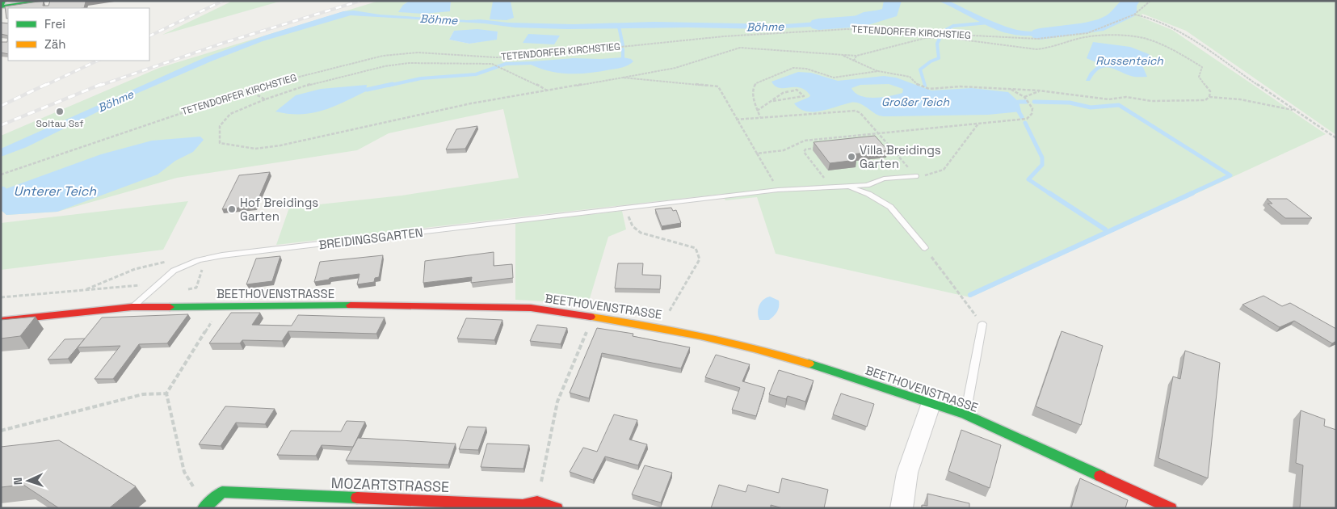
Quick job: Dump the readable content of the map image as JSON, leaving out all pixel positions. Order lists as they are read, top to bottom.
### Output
{
  "streets": {
    "street": ["BEETHOVENSTRASSE", "MOZARTSTRASSE"],
    "lane": ["BREIDINGSGARTEN"],
    "path": ["TETENDORFER KIRCHSTIEG"]
  },
  "crossings": [
    ["BREIDINGSGARTEN", "BEETHOVENSTRASSE"]
  ],
  "water": [
    "Böhme",
    "Russenteich",
    "Großer Teich",
    "Unterer Teich"
  ],
  "places": ["Soltau Ssf", "Villa Breidings Garten", "Hof Breidings Garten"],
  "legend": ["Frei", "Zäh"],
  "north": "left"
}
